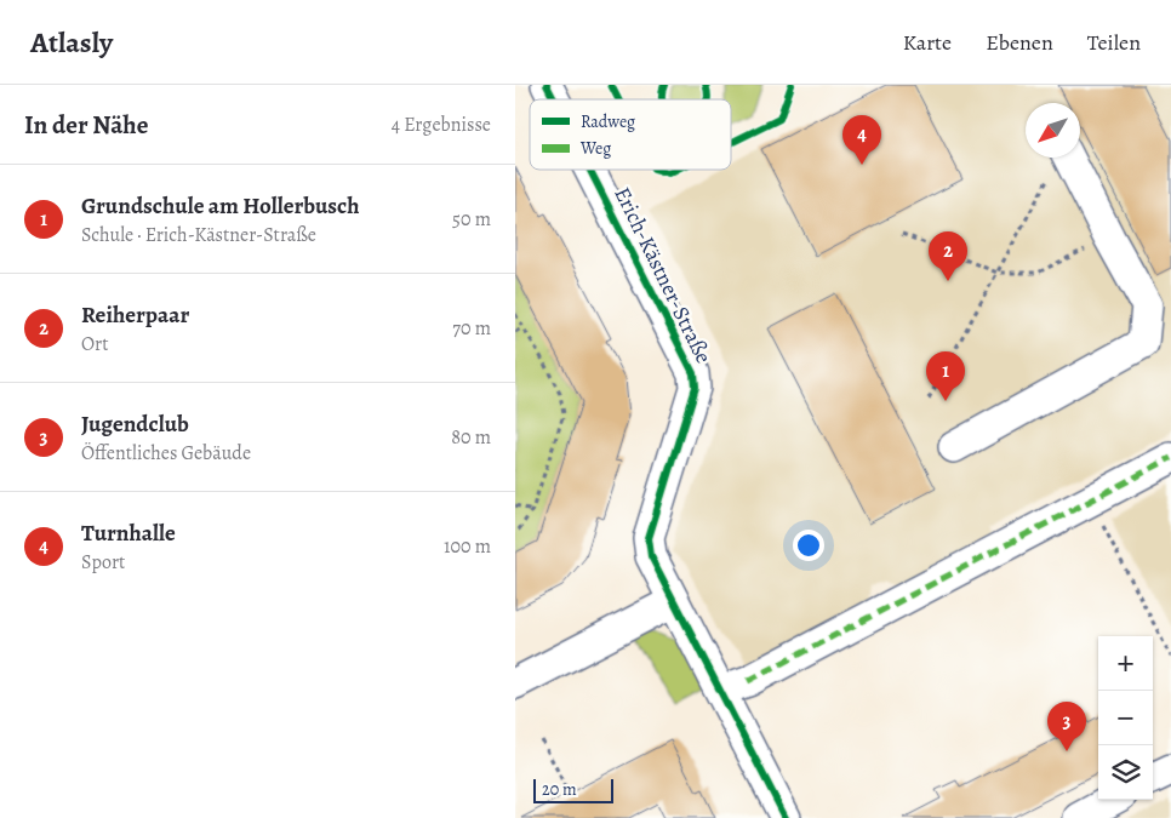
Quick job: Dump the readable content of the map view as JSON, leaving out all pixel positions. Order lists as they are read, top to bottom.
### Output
{
  "streets": {
    "street": ["Erich-Kästner-Straße"]
  },
  "legend": ["Radweg", "Weg"],
  "scale_bar": "20 m",
  "north": "bottom left",
  "page": {
    "header": "Atlasly",
    "nav": ["Karte", "Ebenen", "Teilen"],
    "heading": ["In der Nähe", "4 Ergebnisse"],
    "pins": [
      "4",
      "2",
      "1",
      "3"
    ],
    "list": [
      {
        "mark": "1",
        "name": "Grundschule am Hollerbusch",
        "note": "Schule · Erich-Kästner-Straße",
        "value": "50 m"
      },
      {
        "mark": "2",
        "name": "Reiherpaar",
        "note": "Ort",
        "value": "70 m"
      },
      {
        "mark": "3",
        "name": "Jugendclub",
        "note": "Öffentliches Gebäude",
        "value": "80 m"
      },
      {
        "mark": "4",
        "name": "Turnhalle",
        "note": "Sport",
        "value": "100 m"
      }
    ],
    "map_buttons": ["+", "−"],
    "scale": "20 m"
  }
}
